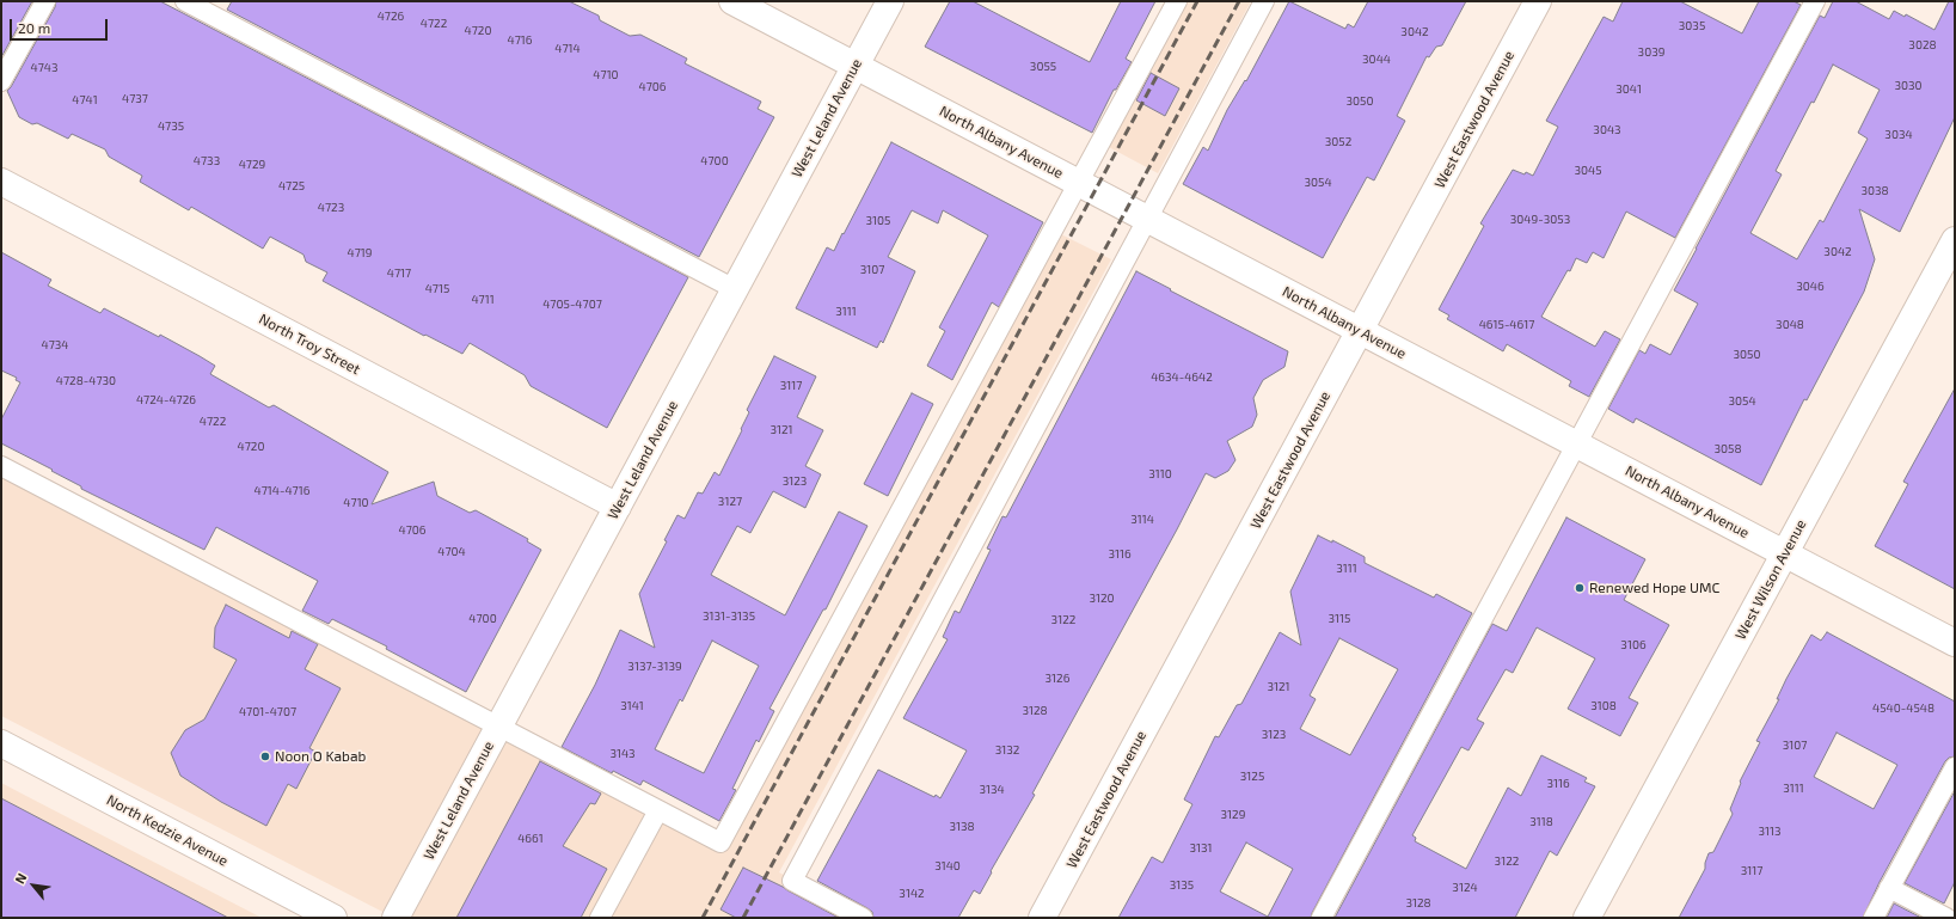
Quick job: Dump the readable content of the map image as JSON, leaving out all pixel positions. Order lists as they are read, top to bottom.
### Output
{
  "streets": {
    "street": [
      "West Leland Avenue",
      "West Eastwood Avenue",
      "North Albany Avenue",
      "North Troy Street",
      "West Wilson Avenue",
      "North Kedzie Avenue"
    ]
  },
  "crossings": [
    ["West Leland Avenue", "North Albany Avenue"],
    ["West Leland Avenue", "North Troy Street"],
    ["West Eastwood Avenue", "North Albany Avenue"],
    ["North Albany Avenue", "West Wilson Avenue"]
  ],
  "places": ["Renewed Hope UMC", "Noon O Kabab"],
  "house_numbers": [
    "4726",
    "4722",
    "3035",
    "4720",
    "3042",
    "4716",
    "3028",
    "4714",
    "3039",
    "3044",
    "3055",
    "4743",
    "4710",
    "3030",
    "4706",
    "3041",
    "4737",
    "4741",
    "3050",
    "4735",
    "3043",
    "3034",
    "3052",
    "4733",
    "4700",
    "4729",
    "3045",
    "3054",
    "4725",
    "3038",
    "4723",
    "3049-3053",
    "3105",
    "3042",
    "4719",
    "3107",
    "4717",
    "3046",
    "4715",
    "4711",
    "4705-4707",
    "3111",
    "4615-4617",
    "3048",
    "4734",
    "3050",
    "4634-4642",
    "4728-4730",
    "3117",
    "4724-4726",
    "3054",
    "4722",
    "3121",
    "4720",
    "3058",
    "3110",
    "3123",
    "4714-4716",
    "3127",
    "4710",
    "3114",
    "4706",
    "4704",
    "3116",
    "3111",
    "3120",
    "3131-3135",
    "4700",
    "3115",
    "3122",
    "3106",
    "3137-3139",
    "3126",
    "3121",
    "3141",
    "3108",
    "4540-4548",
    "3128",
    "4701-4707",
    "3123",
    "3107",
    "3132",
    "3143",
    "3125",
    "3116",
    "3111",
    "3134",
    "3129",
    "3118",
    "3138",
    "3113",
    "4661",
    "3131",
    "3122",
    "3140",
    "3117",
    "3135",
    "3124",
    "3142",
    "3128"
  ],
  "scale_bar": "20 m",
  "north": "top left"
}
